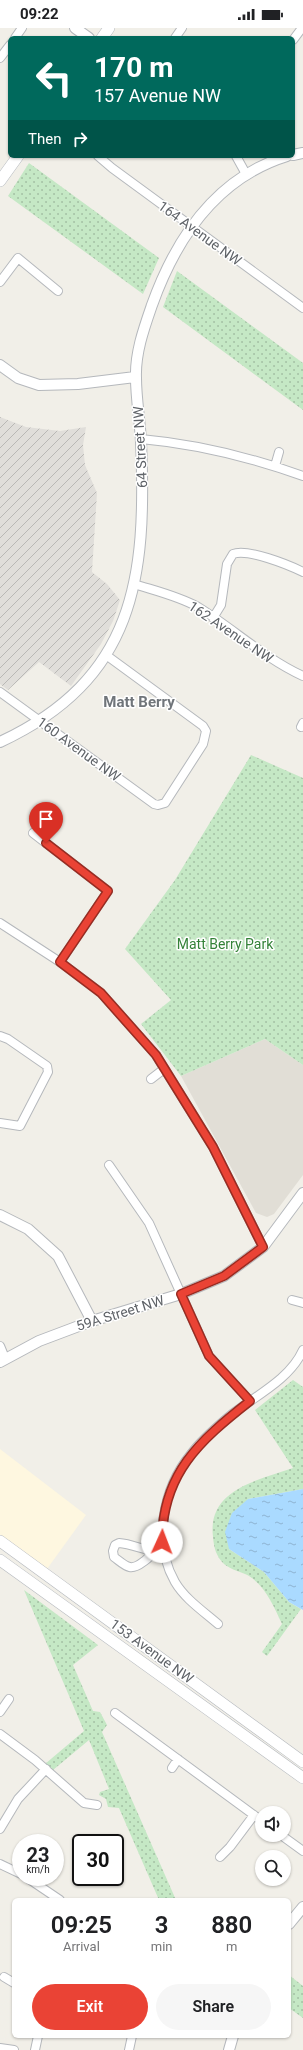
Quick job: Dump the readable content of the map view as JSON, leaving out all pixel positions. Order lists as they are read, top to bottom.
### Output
{
  "streets": {
    "main road": ["153 Avenue NW"],
    "street": [
      "164 Avenue NW",
      "64 Street NW",
      "162 Avenue NW",
      "160 Avenue NW",
      "59A Street NW"
    ]
  },
  "crossings": [
    ["164 Avenue NW", "64 Street NW"],
    ["64 Street NW", "162 Avenue NW"],
    ["64 Street NW", "160 Avenue NW"]
  ],
  "districts": ["Matt Berry"],
  "parks": ["Matt Berry Park"],
  "page": {
    "status": "09:22",
    "turn": ["170 m", "157 Avenue NW"],
    "then": "Then",
    "speed": "23 km/h",
    "limit": "30",
    "eta": [
      "09:25",
      "Arrival",
      "3",
      "min",
      "880",
      "m"
    ],
    "buttons": ["Exit", "Share"]
  }
}
